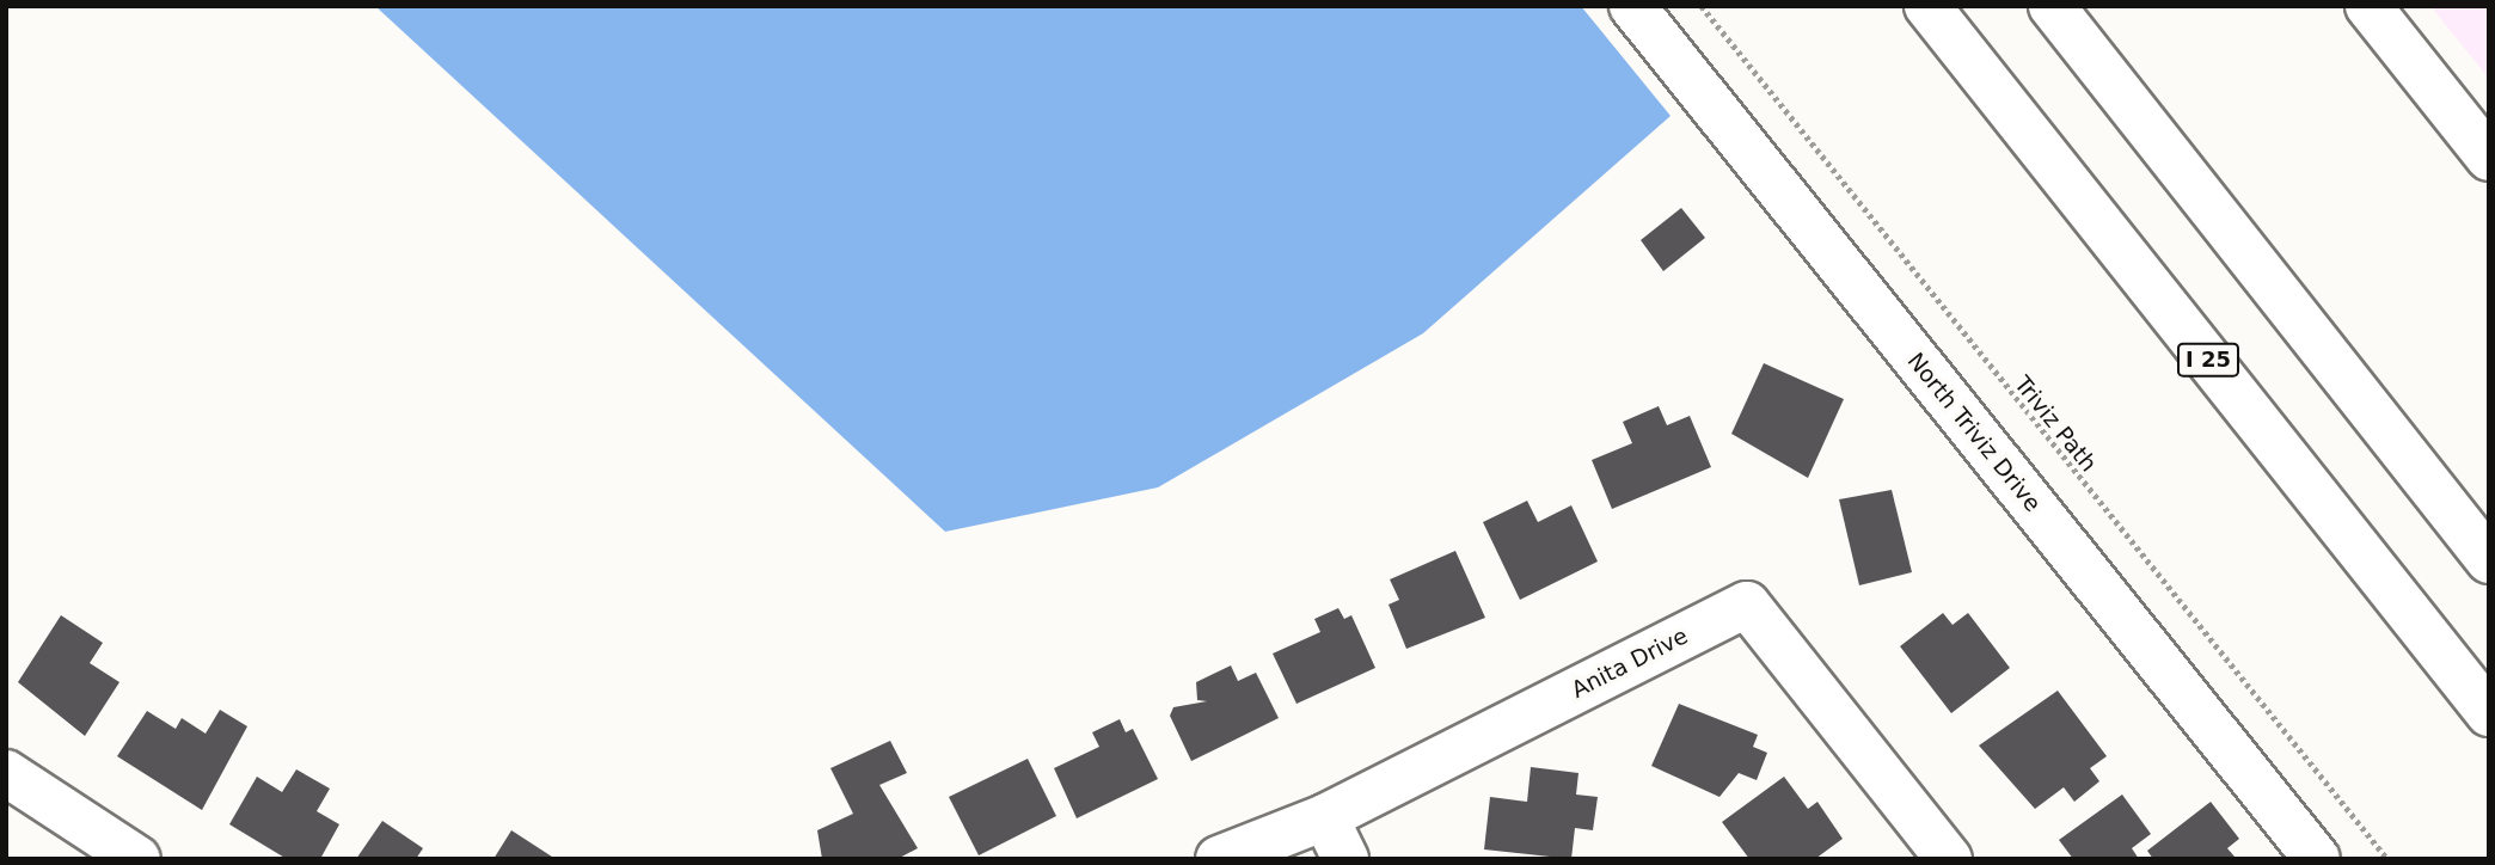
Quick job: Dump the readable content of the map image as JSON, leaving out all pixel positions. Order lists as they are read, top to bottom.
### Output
{
  "streets": {
    "main road": ["I 25", "North Triviz Drive", "Anita Drive"],
    "path": ["Triviz Path"]
  }
}
